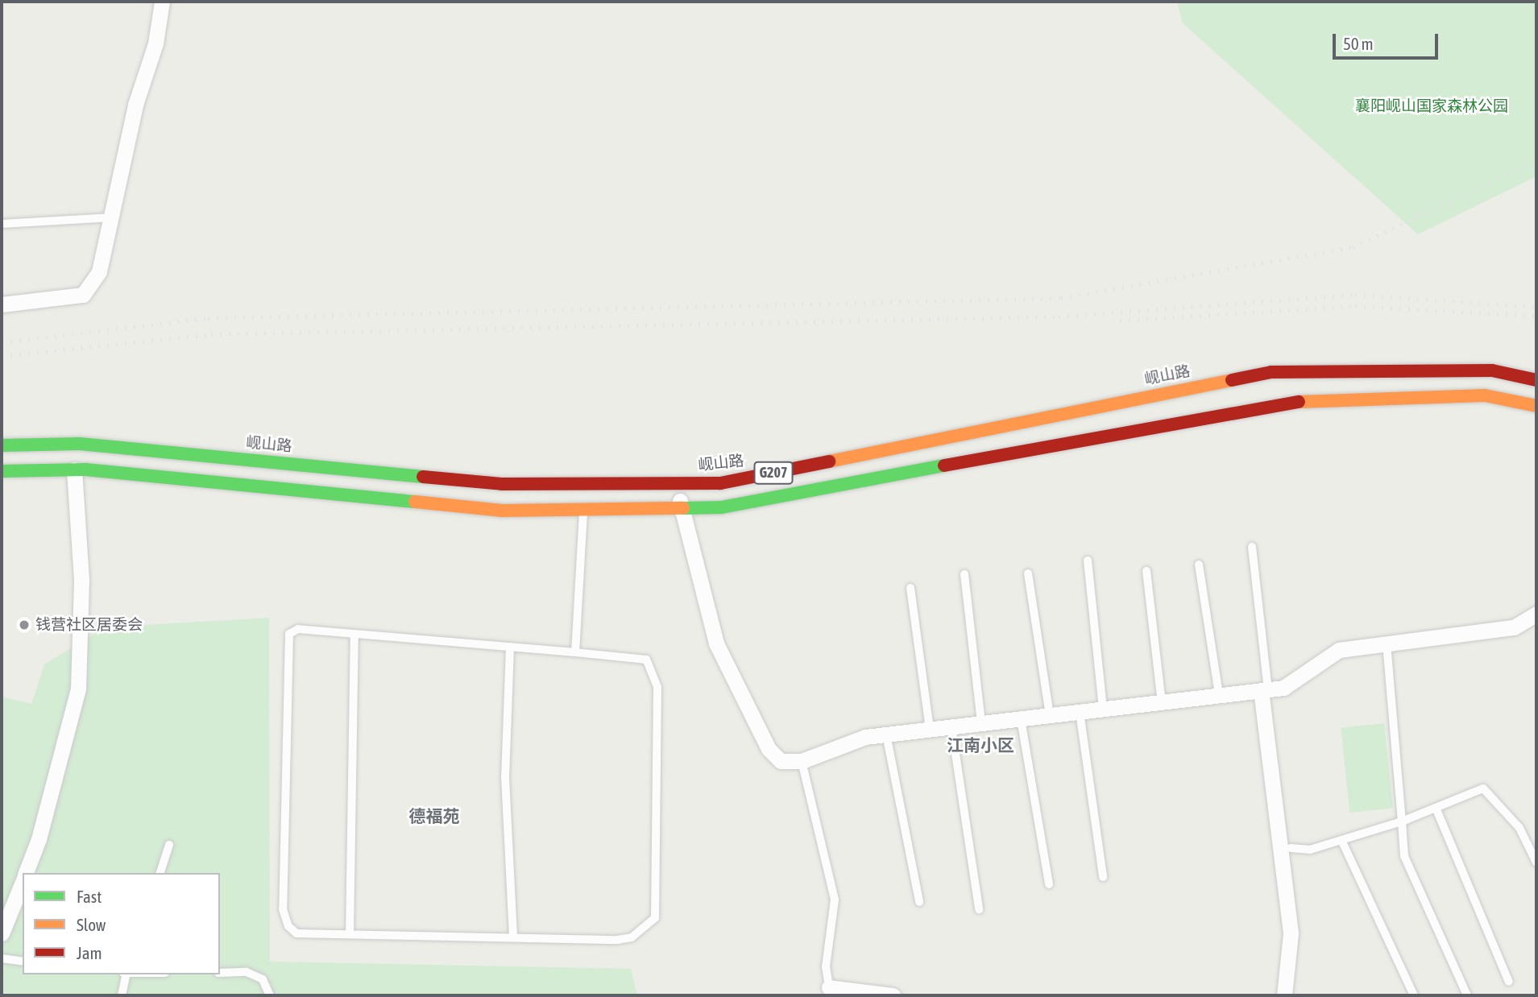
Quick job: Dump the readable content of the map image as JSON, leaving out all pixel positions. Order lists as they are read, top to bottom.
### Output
{
  "streets": {
    "highway": ["岘山路", "G207"]
  },
  "districts": ["江南小区", "德福苑"],
  "parks": ["襄阳岘山国家森林公园"],
  "places": ["钱营社区居委会"],
  "legend": ["Fast", "Slow", "Jam"],
  "scale_bar": "50 m"
}
